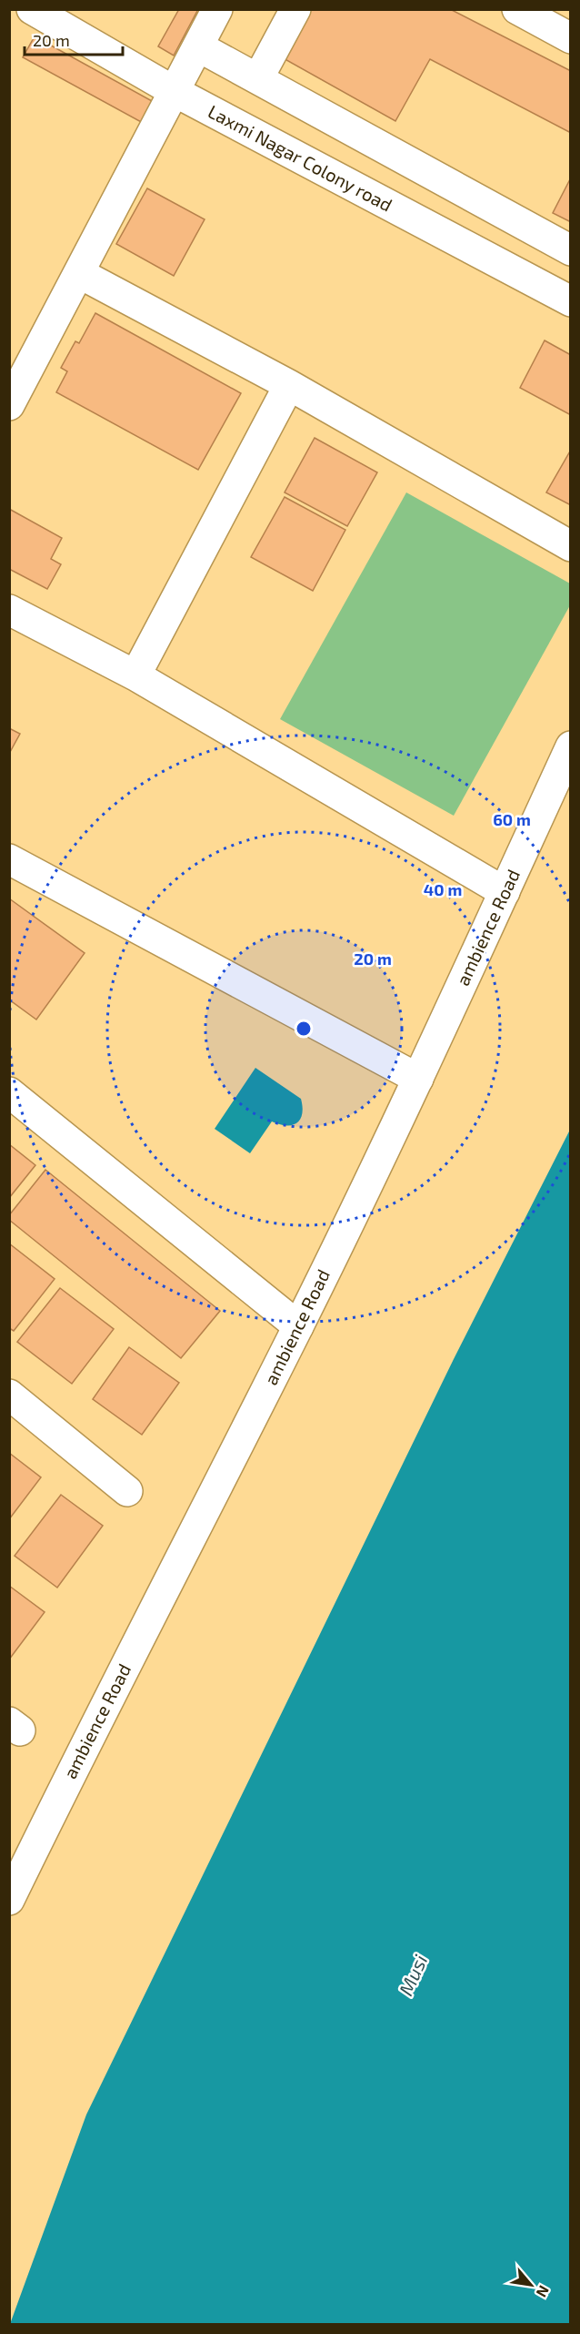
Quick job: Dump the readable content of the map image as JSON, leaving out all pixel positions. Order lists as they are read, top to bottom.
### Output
{
  "streets": {
    "street": ["Laxmi Nagar Colony road", "ambience Road"]
  },
  "water": ["Musi"],
  "scale_bar": "20 m",
  "north": "bottom right",
  "rings": ["60 m", "40 m", "20 m"]
}
